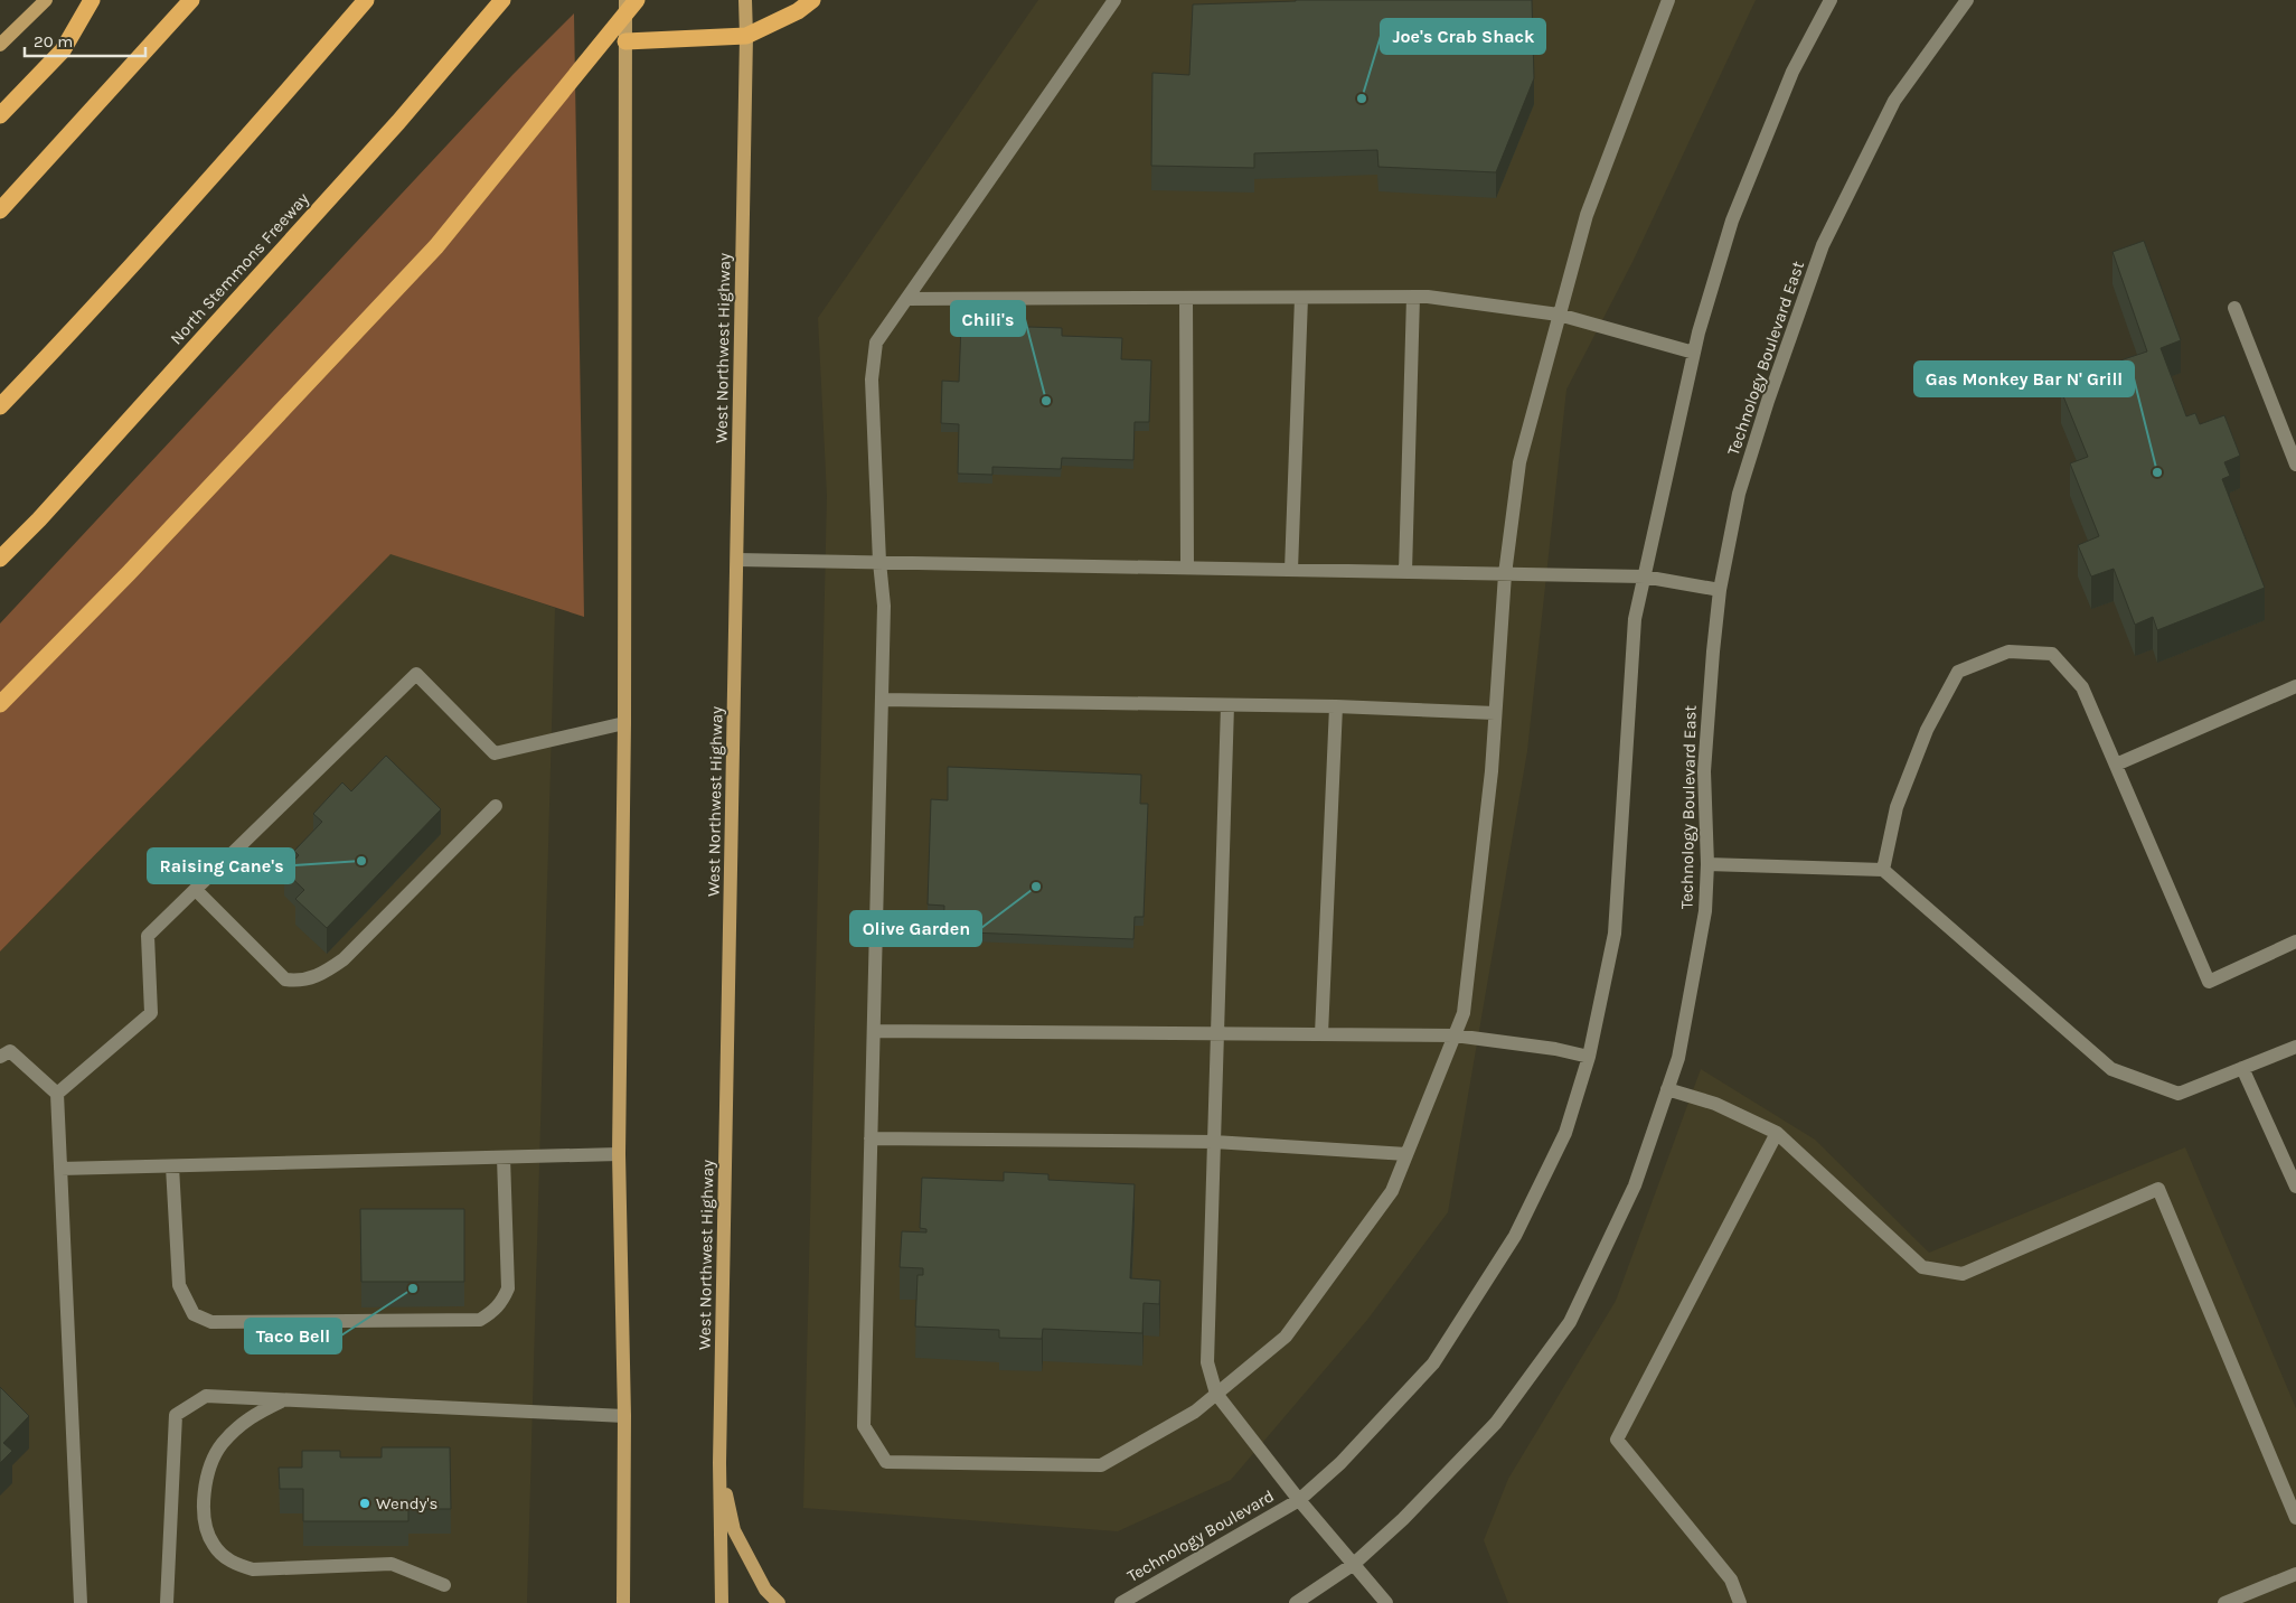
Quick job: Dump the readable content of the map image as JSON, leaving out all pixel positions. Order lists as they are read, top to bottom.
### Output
{
  "streets": {
    "highway": ["North Stemmons Freeway"],
    "main road": ["West Northwest Highway"],
    "street": ["Technology Boulevard East", "Technology Boulevard"]
  },
  "places": [
    "Joe's Crab Shack",
    "Chili's",
    "Gas Monkey Bar N' Grill",
    "Raising Cane's",
    "Olive Garden",
    "Taco Bell",
    "Wendy's"
  ],
  "scale_bar": "20 m"
}
